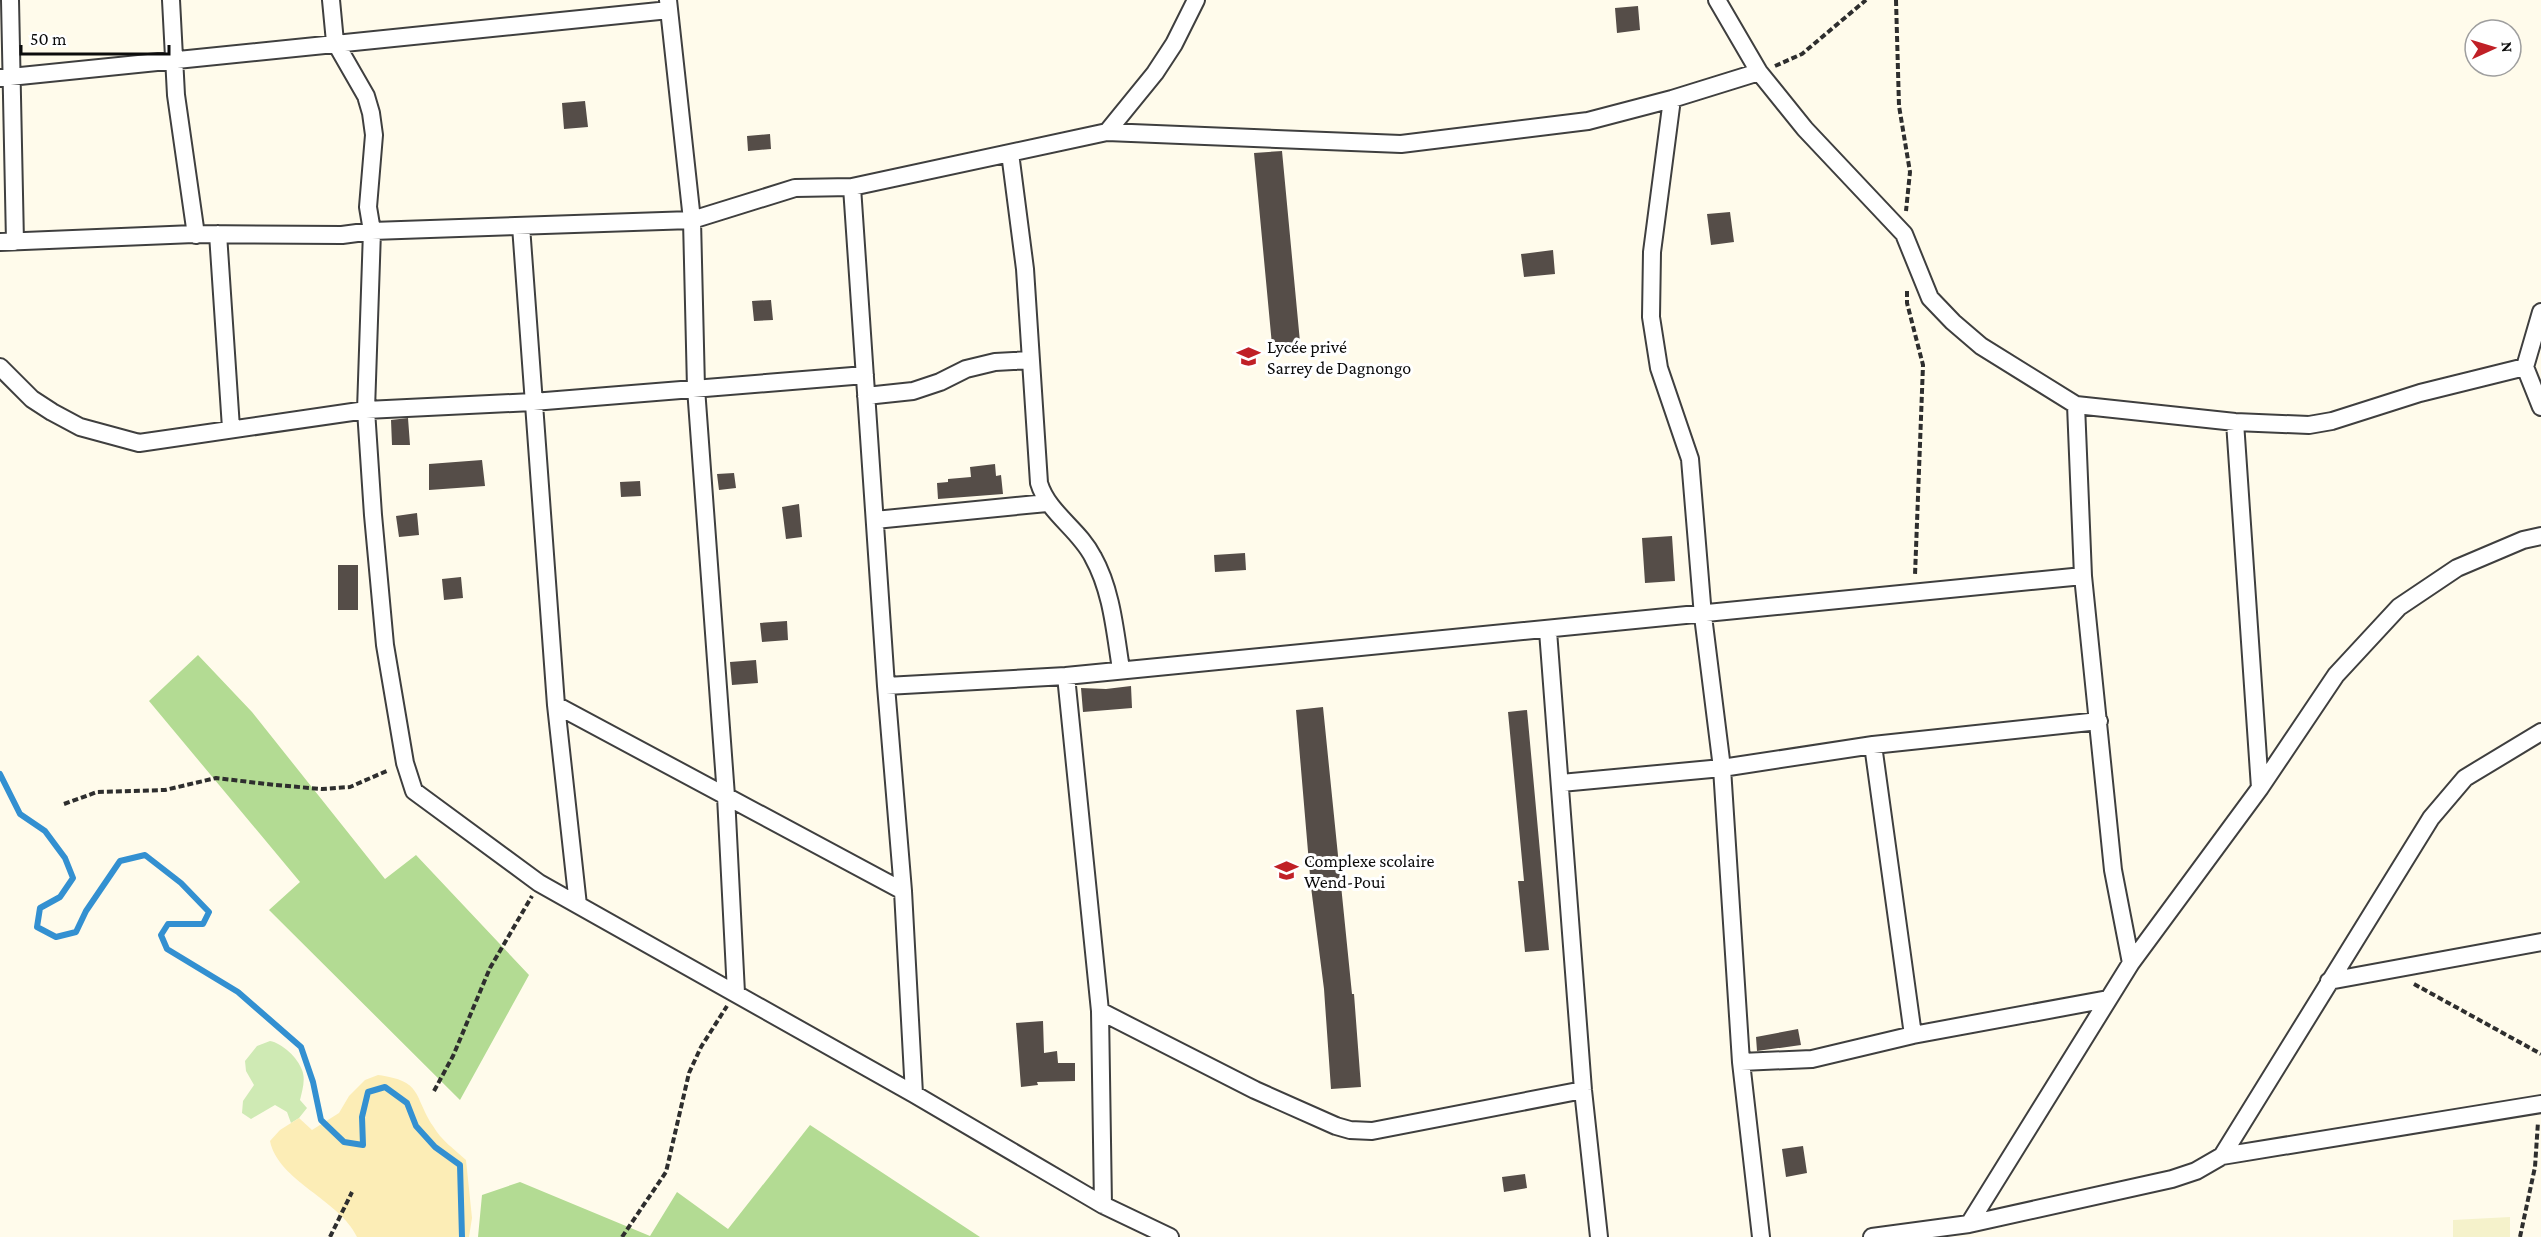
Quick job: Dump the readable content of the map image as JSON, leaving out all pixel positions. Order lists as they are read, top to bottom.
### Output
{
  "places": {
    "school or university": ["Lycée privé Sarrey de Dagnongo", "Complexe scolaire Wend-Poui"]
  },
  "scale_bar": "50 m",
  "north": "right"
}
